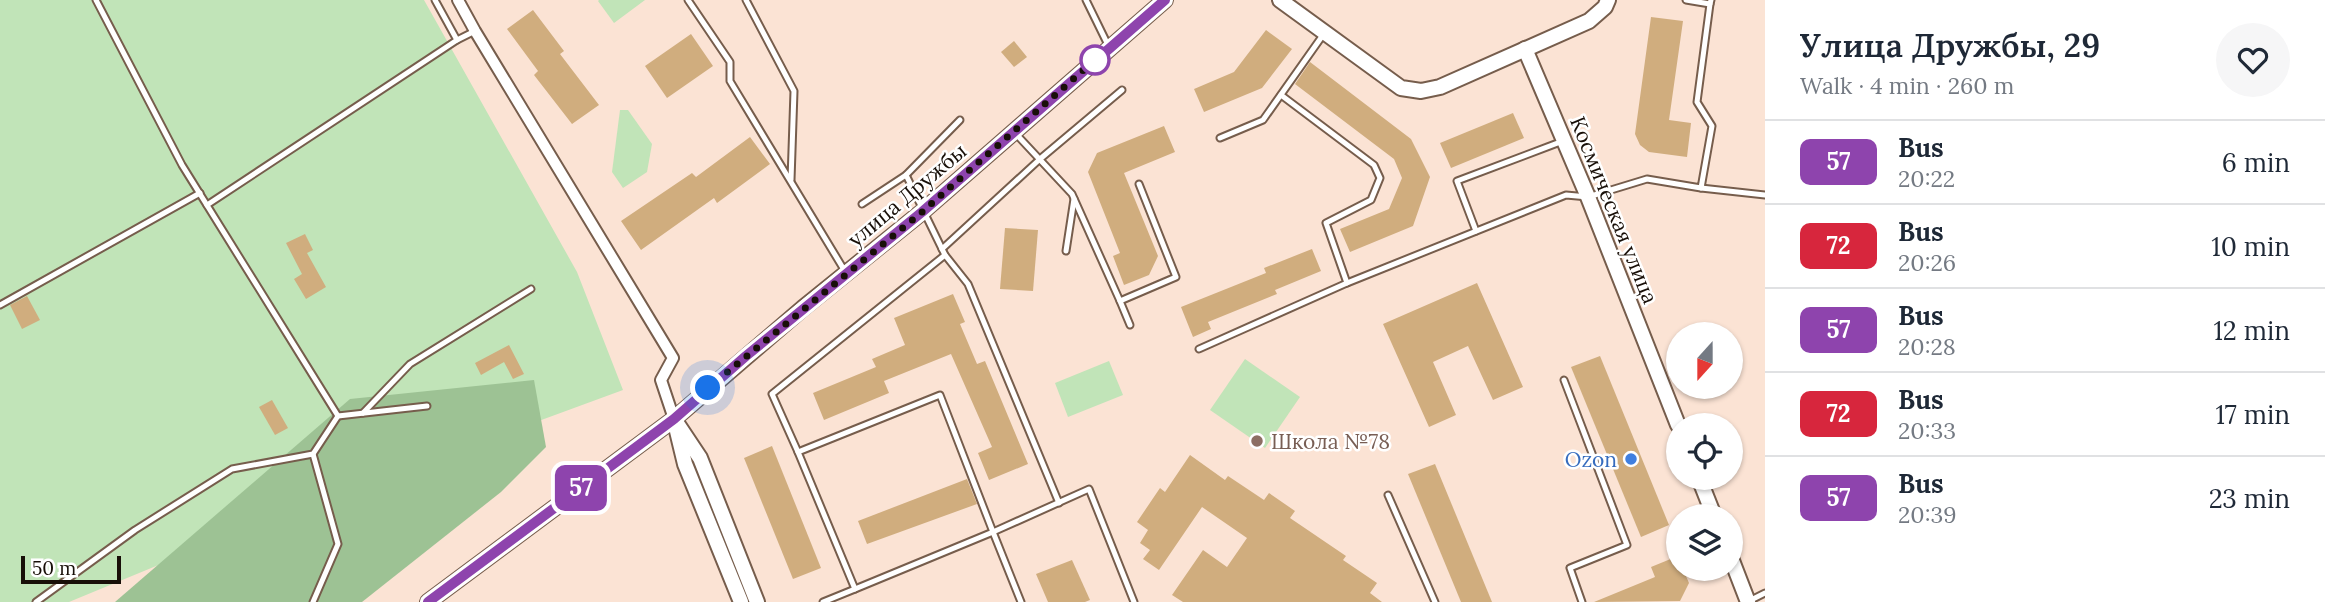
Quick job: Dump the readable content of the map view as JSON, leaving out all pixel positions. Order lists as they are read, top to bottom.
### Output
{
  "streets": {
    "street": ["улица Дружбы", "Космическая улица"]
  },
  "places": ["Школа №78", "Ozon"],
  "lines": ["bus line 57"],
  "scale_bar": "50 m",
  "north": "bottom",
  "page": {
    "on_map": "57",
    "heading": ["Улица Дружбы, 29", "Walk · 4 min · 260 m"],
    "list": [
      {
        "mark": "57",
        "name": "Bus",
        "note": "20:22",
        "value": "6 min"
      },
      {
        "mark": "72",
        "name": "Bus",
        "note": "20:26",
        "value": "10 min"
      },
      {
        "mark": "57",
        "name": "Bus",
        "note": "20:28",
        "value": "12 min"
      },
      {
        "mark": "72",
        "name": "Bus",
        "note": "20:33",
        "value": "17 min"
      },
      {
        "mark": "57",
        "name": "Bus",
        "note": "20:39",
        "value": "23 min"
      }
    ],
    "scale": "50 m"
  }
}
